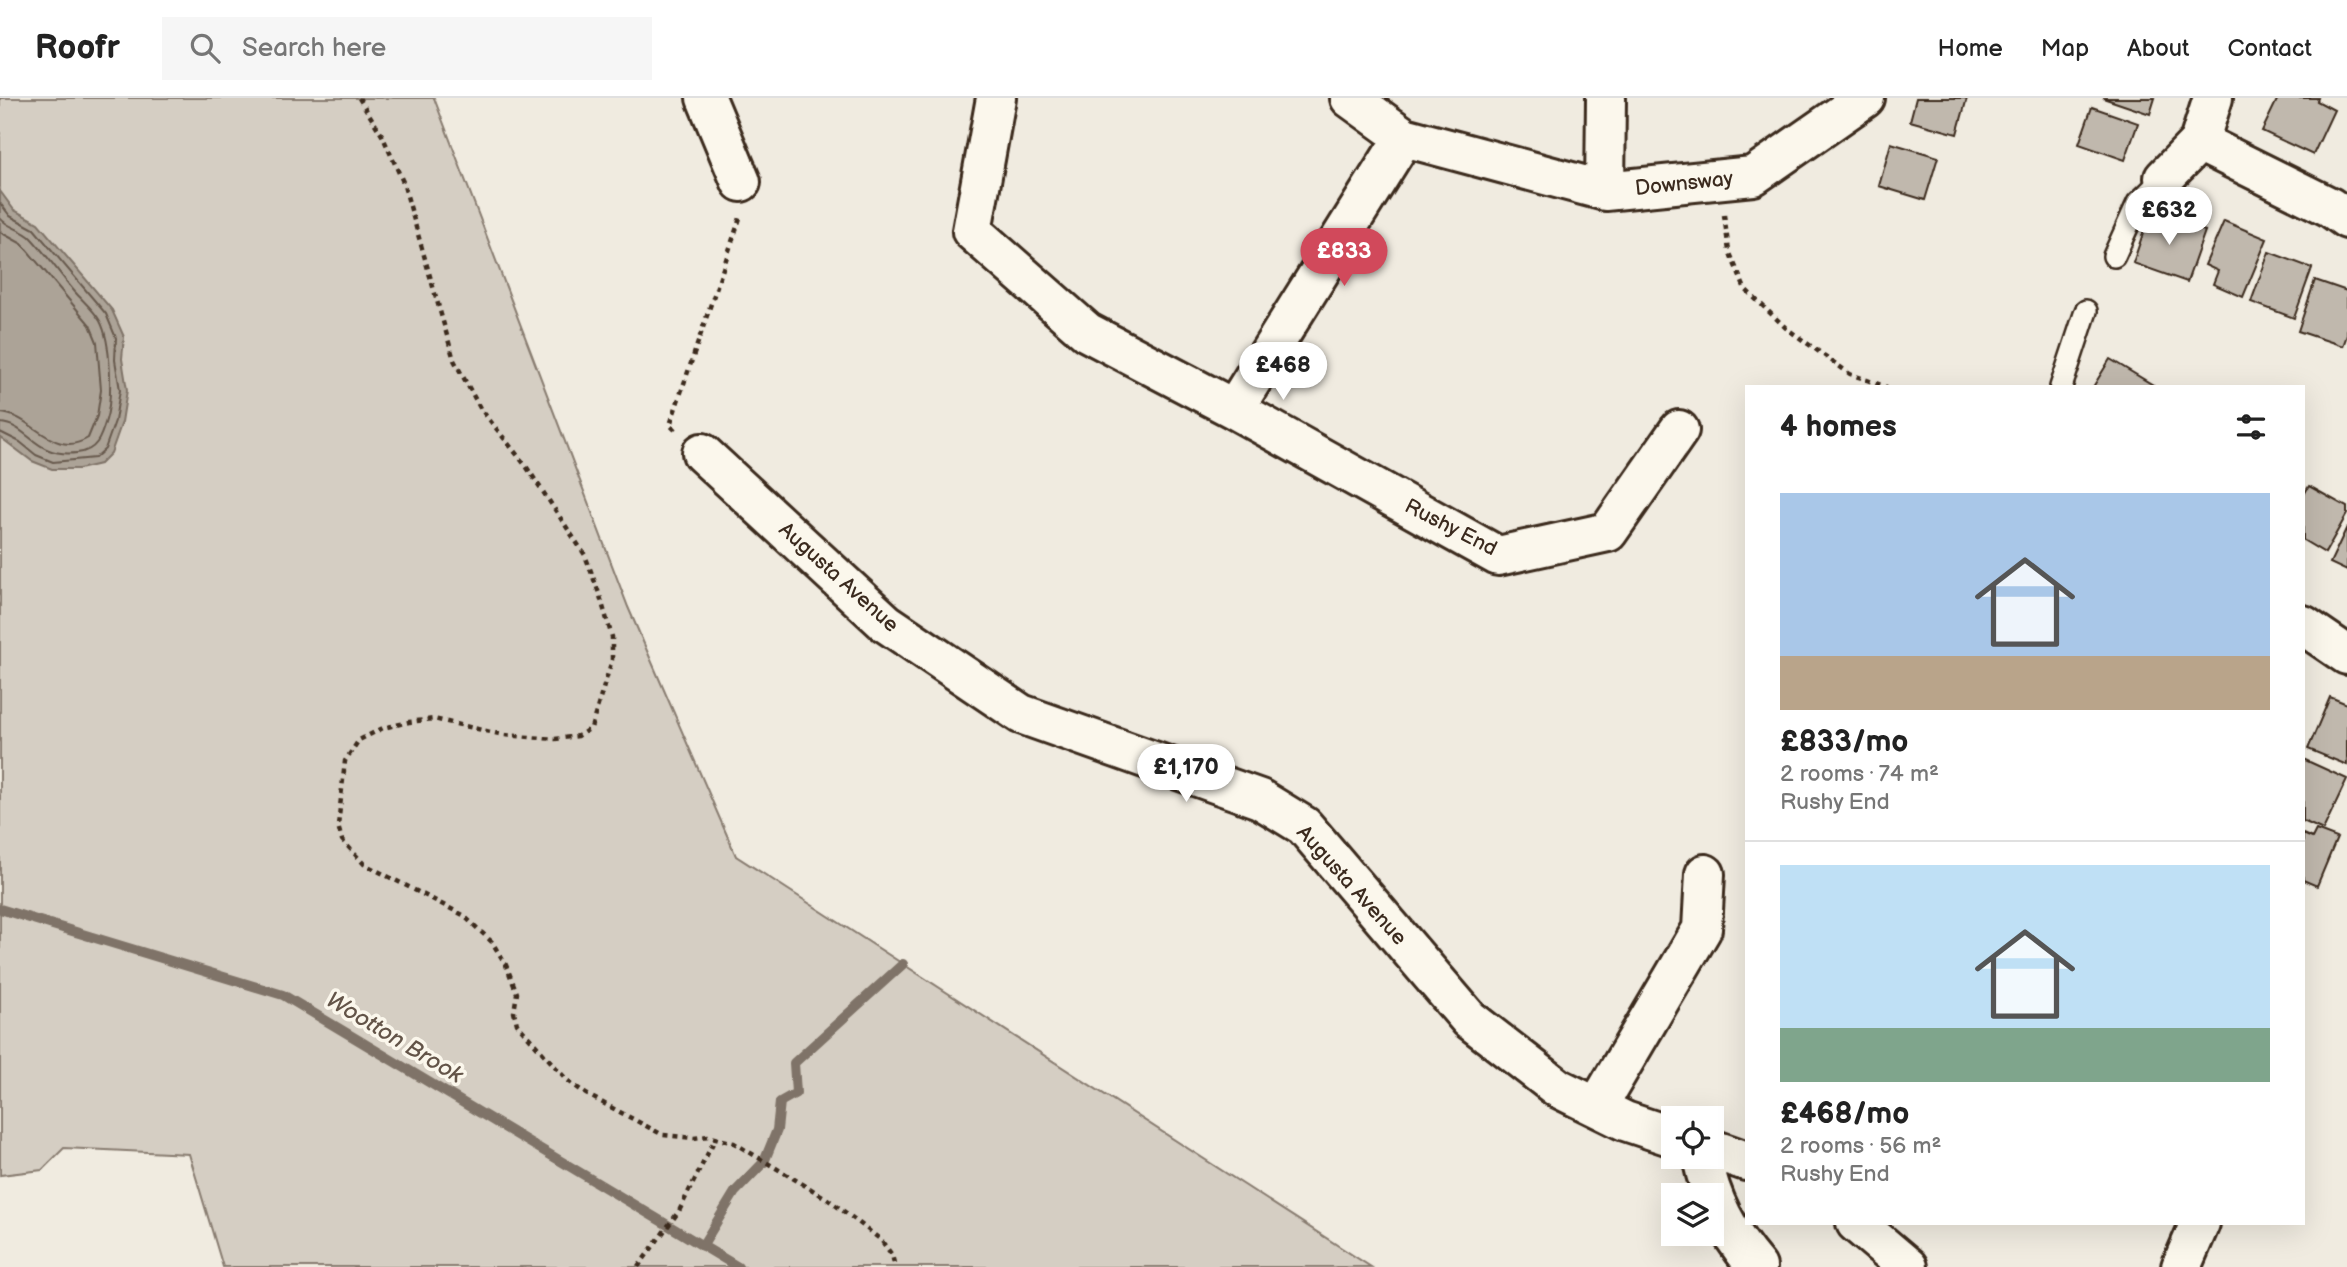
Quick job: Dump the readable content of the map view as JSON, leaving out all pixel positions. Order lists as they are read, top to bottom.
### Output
{
  "streets": {
    "street": ["Downsway", "Rushy End", "Augusta Avenue"]
  },
  "water": ["Wootton Brook"],
  "page": {
    "header": "Roofr",
    "search": "Search here",
    "nav": [
      "Home",
      "Map",
      "About",
      "Contact"
    ],
    "price": [
      "£632",
      "£833",
      "£468",
      "£1,170"
    ],
    "heading": "4 homes",
    "list": [
      {
        "name": "£833/mo",
        "note": "2 rooms · 74 m² · Rushy End"
      },
      {
        "name": "£468/mo",
        "note": "2 rooms · 56 m² · Rushy End"
      }
    ]
  }
}
